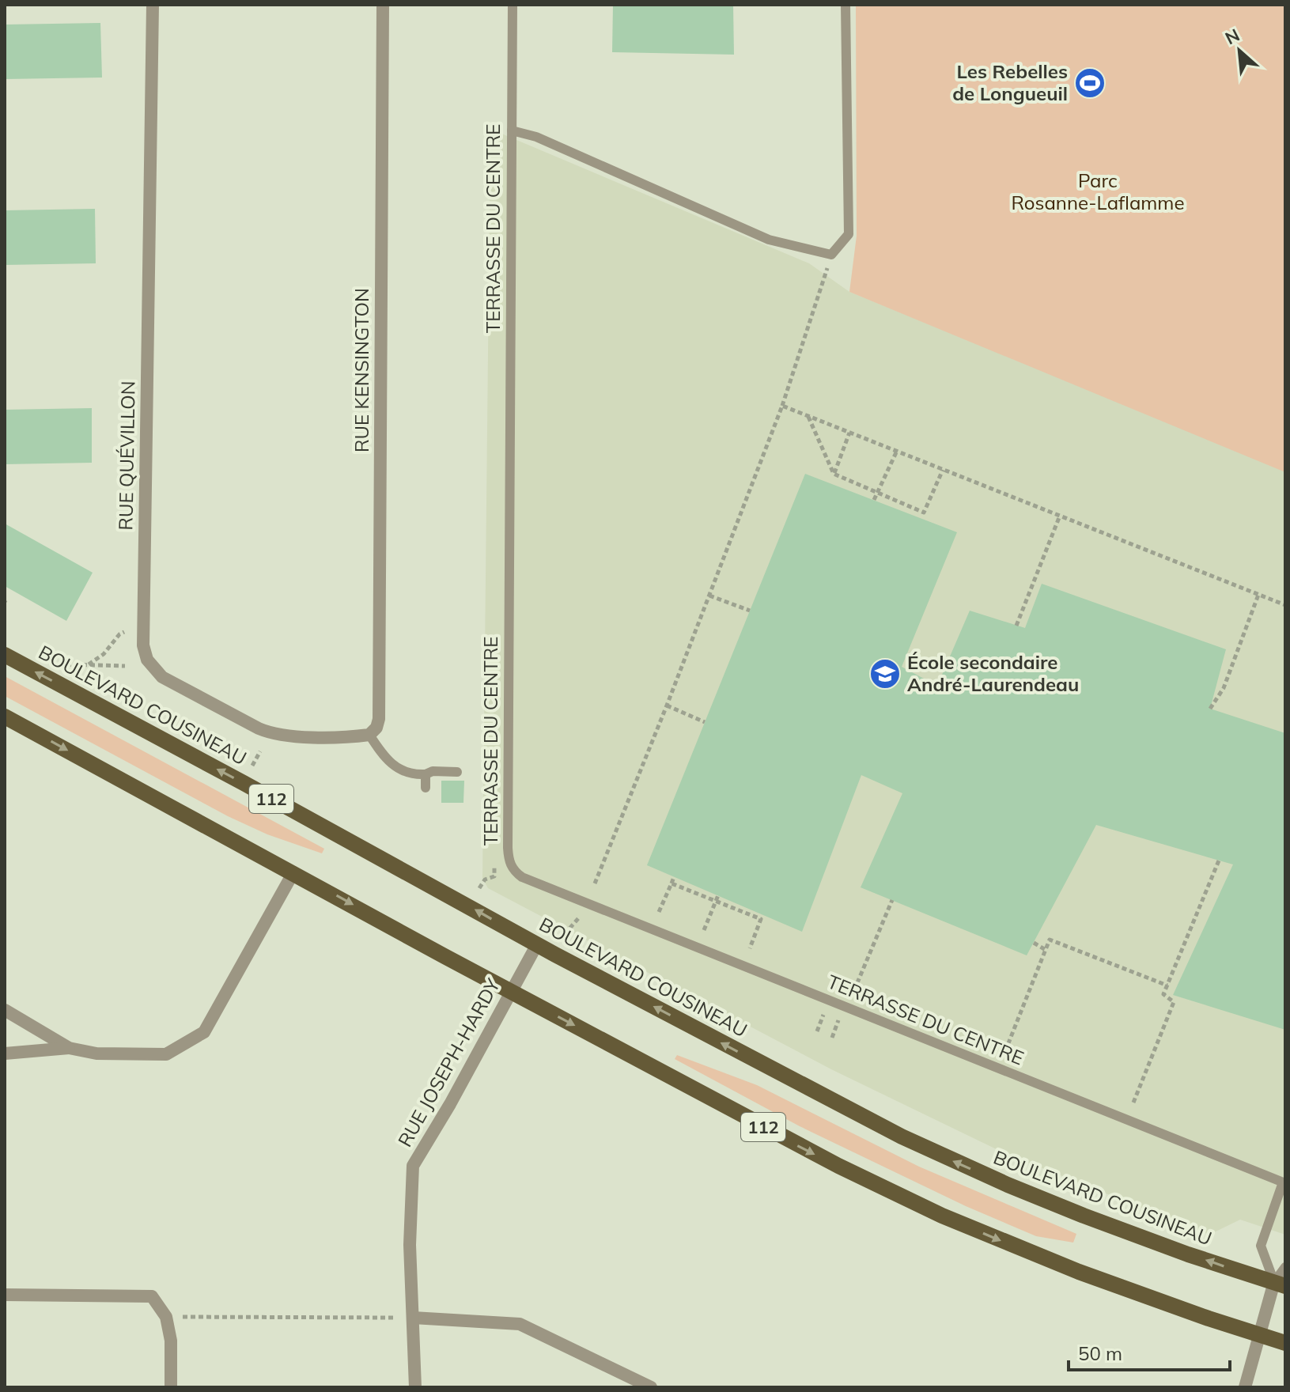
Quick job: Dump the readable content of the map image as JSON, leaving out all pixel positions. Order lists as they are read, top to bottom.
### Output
{
  "streets": {
    "main road": ["BOULEVARD COUSINEAU", "112"],
    "street": ["RUE KENSINGTON", "RUE QUÉVILLON", "RUE JOSEPH-HARDY"],
    "lane": ["TERRASSE DU CENTRE"]
  },
  "crossings": [
    ["RUE KENSINGTON", "RUE QUÉVILLON"],
    ["BOULEVARD COUSINEAU", "RUE JOSEPH-HARDY"],
    ["112", "RUE JOSEPH-HARDY"]
  ],
  "parks": ["Parc Rosanne-Laflamme"],
  "places": {
    "sports": ["Les Rebelles de Longueuil"],
    "school or university": ["École secondaire André-Laurendeau"]
  },
  "scale_bar": "50 m",
  "north": "top left"
}
